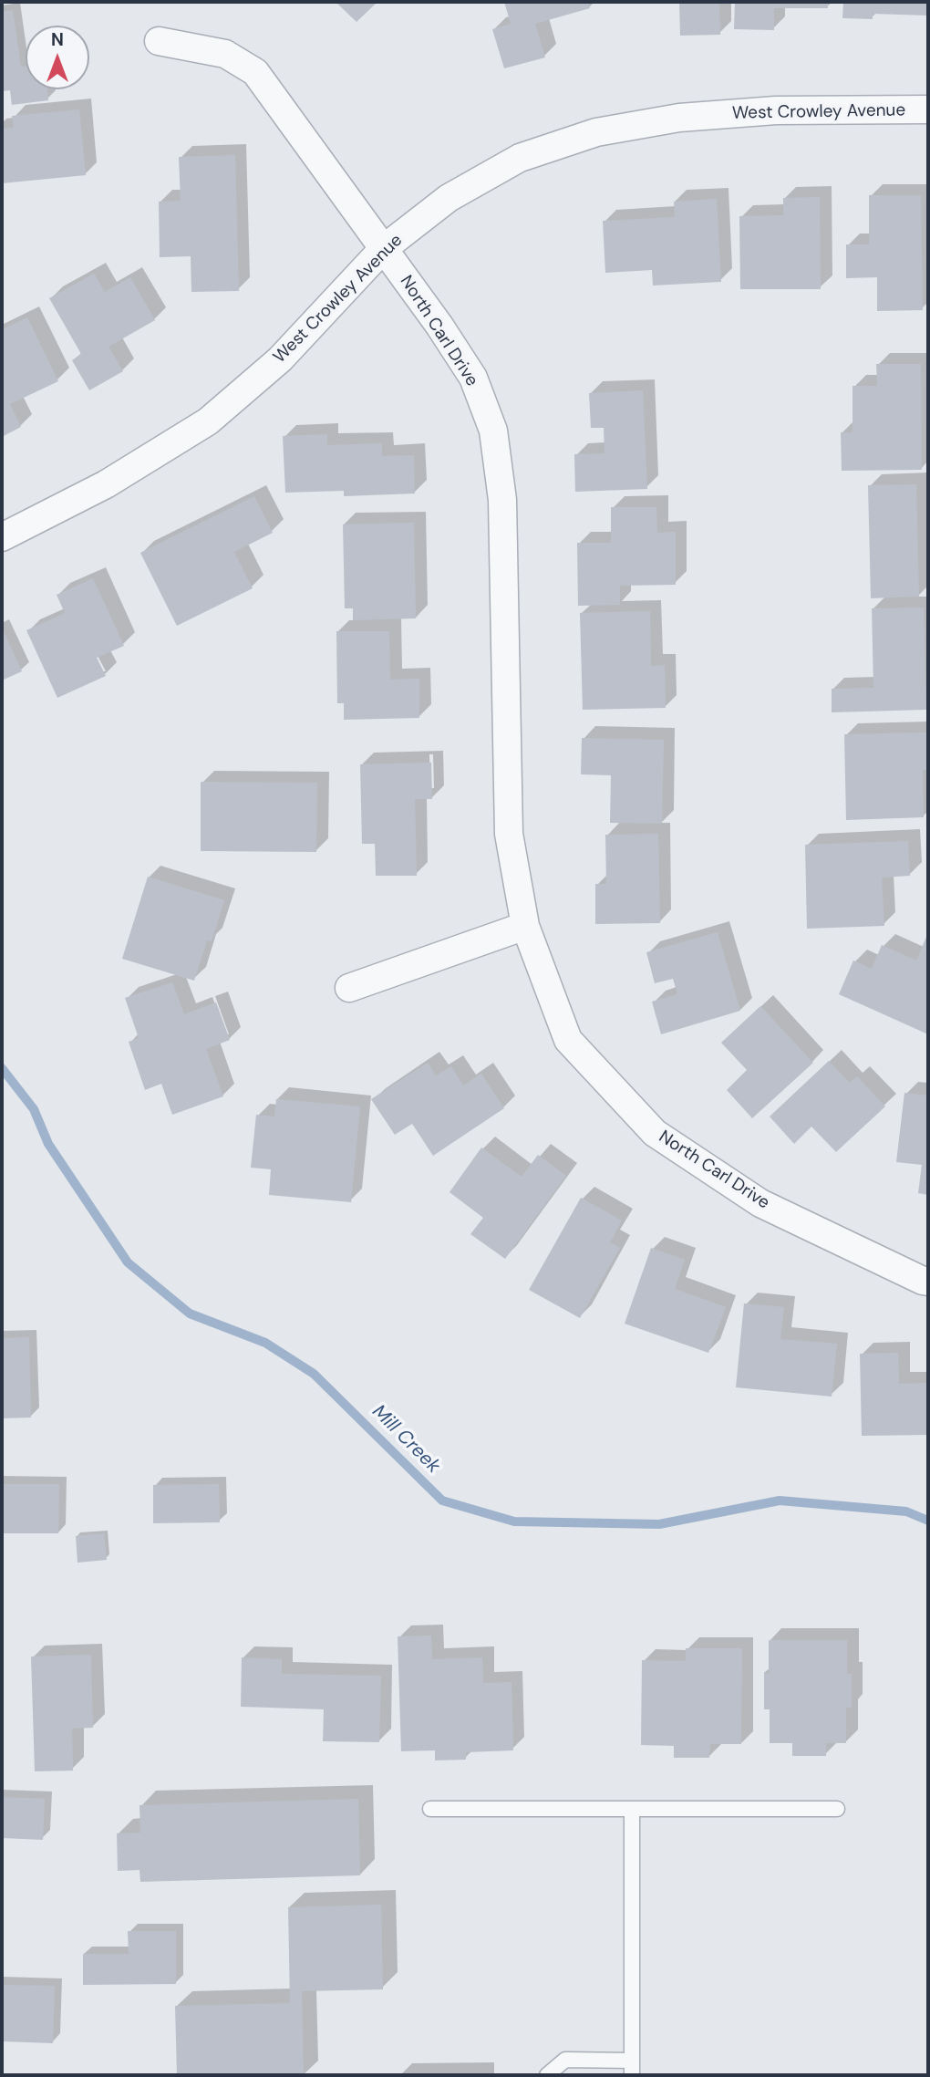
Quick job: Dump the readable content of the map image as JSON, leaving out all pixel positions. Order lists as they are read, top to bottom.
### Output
{
  "streets": {
    "street": ["West Crowley Avenue", "North Carl Drive"]
  },
  "crossings": [
    ["West Crowley Avenue", "North Carl Drive"]
  ],
  "water": ["Mill Creek"],
  "north": "top"
}
